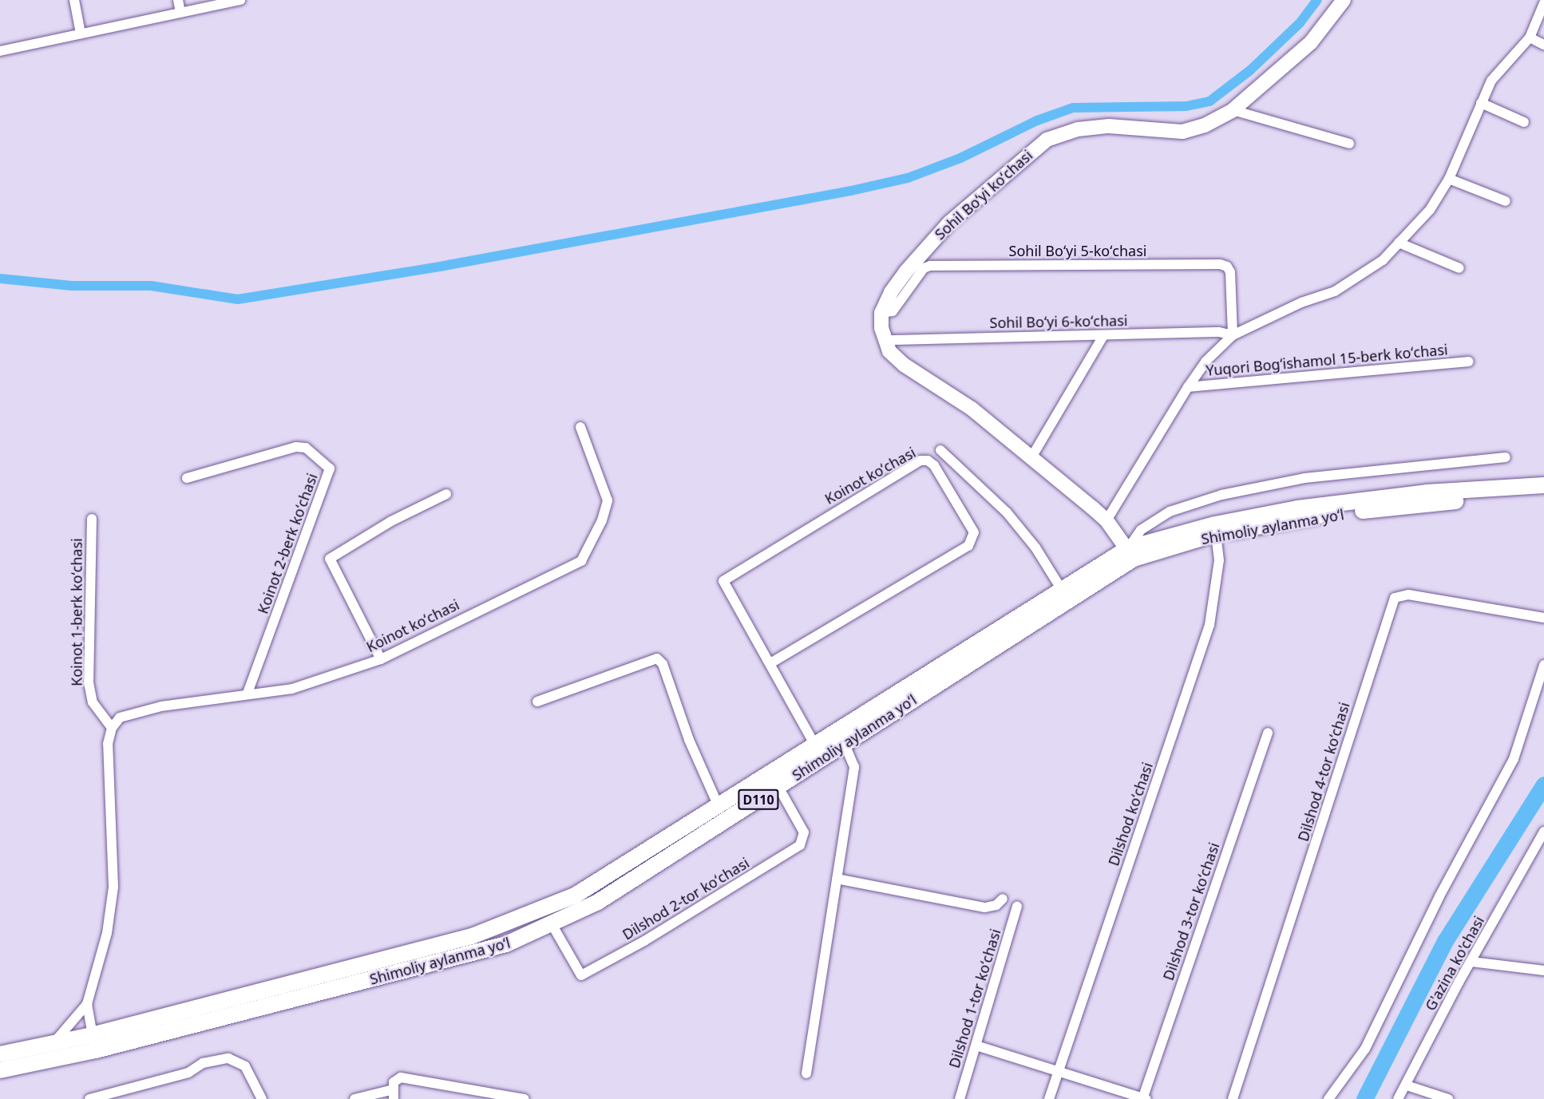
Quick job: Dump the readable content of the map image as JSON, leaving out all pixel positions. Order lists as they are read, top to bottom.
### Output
{
  "streets": {
    "main road": ["Sohil Boʻyi koʻchasi", "Shimoliy aylanma yoʻl", "D110"],
    "street": [
      "Sohil Boʻyi 5-koʻchasi",
      "Sohil Boʻyi 6-koʻchasi",
      "Yuqori Bogʻishamol 15-berk koʻchasi",
      "Koinot koʻchasi",
      "Koinot 2-berk koʻchasi",
      "Koinot 1-berk koʻchasi",
      "Dilshod 4-tor koʻchasi",
      "Dilshod koʻchasi",
      "Dilshod 2-tor koʻchasi",
      "Dilshod 3-tor koʻchasi",
      "G'azina ko'chasi",
      "Dilshod 1-tor koʻchasi"
    ]
  },
  "crossings": [
    ["Sohil Boʻyi koʻchasi", "Sohil Boʻyi 5-koʻchasi"],
    ["Sohil Boʻyi 5-koʻchasi", "Sohil Boʻyi 6-koʻchasi"],
    ["Koinot koʻchasi", "Shimoliy aylanma yoʻl"],
    ["Koinot koʻchasi", "Koinot 2-berk koʻchasi"],
    ["Koinot koʻchasi", "Koinot 1-berk koʻchasi"],
    ["Shimoliy aylanma yoʻl", "Dilshod koʻchasi"],
    ["Shimoliy aylanma yoʻl", "Dilshod 2-tor koʻchasi"]
  ]
}
